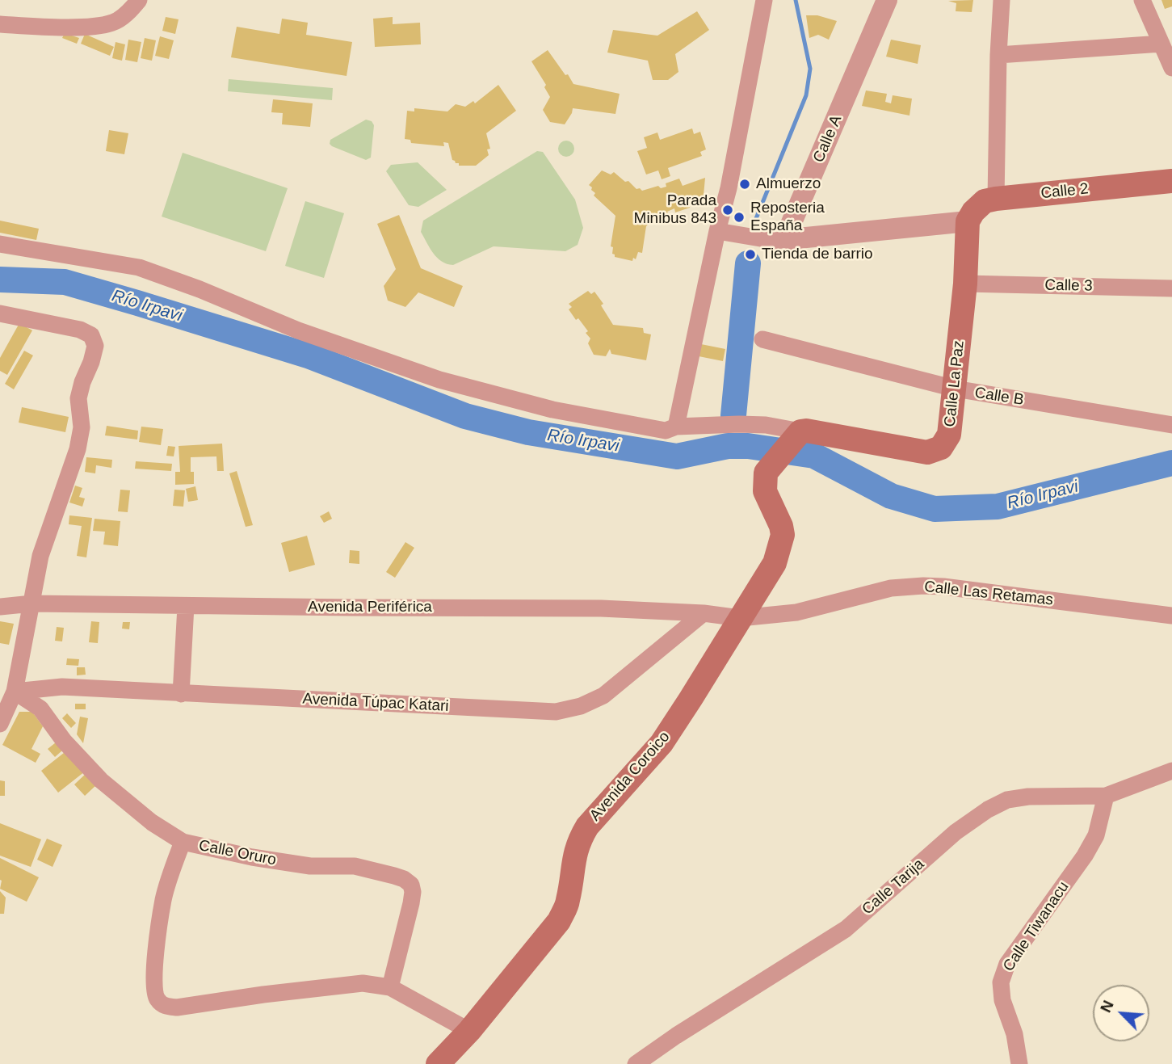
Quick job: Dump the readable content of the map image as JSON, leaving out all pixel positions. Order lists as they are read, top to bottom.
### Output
{
  "streets": {
    "main road": ["Calle 2", "Calle La Paz", "Avenida Coroico"],
    "street": [
      "Calle A",
      "Calle 3",
      "Calle B",
      "Calle Las Retamas",
      "Avenida Periférica",
      "Avenida Túpac Katari",
      "Calle Oruro",
      "Calle Tarija",
      "Calle Tiwanacu"
    ]
  },
  "crossings": [
    ["Calle 2", "Calle La Paz"],
    ["Calle 3", "Calle La Paz"],
    ["Calle La Paz", "Calle B"],
    ["Calle La Paz", "Avenida Coroico"],
    ["Calle Las Retamas", "Avenida Periférica"],
    ["Calle Las Retamas", "Avenida Coroico"],
    ["Avenida Periférica", "Avenida Túpac Katari"],
    ["Avenida Periférica", "Avenida Coroico"],
    ["Avenida Túpac Katari", "Calle Oruro"],
    ["Calle Tarija", "Calle Tiwanacu"]
  ],
  "water": ["Río Irpavi"],
  "places": [
    "Almuerzo",
    "Parada Minibus 843",
    "Reposteria España",
    "Tienda de barrio"
  ],
  "north": "top left"
}
